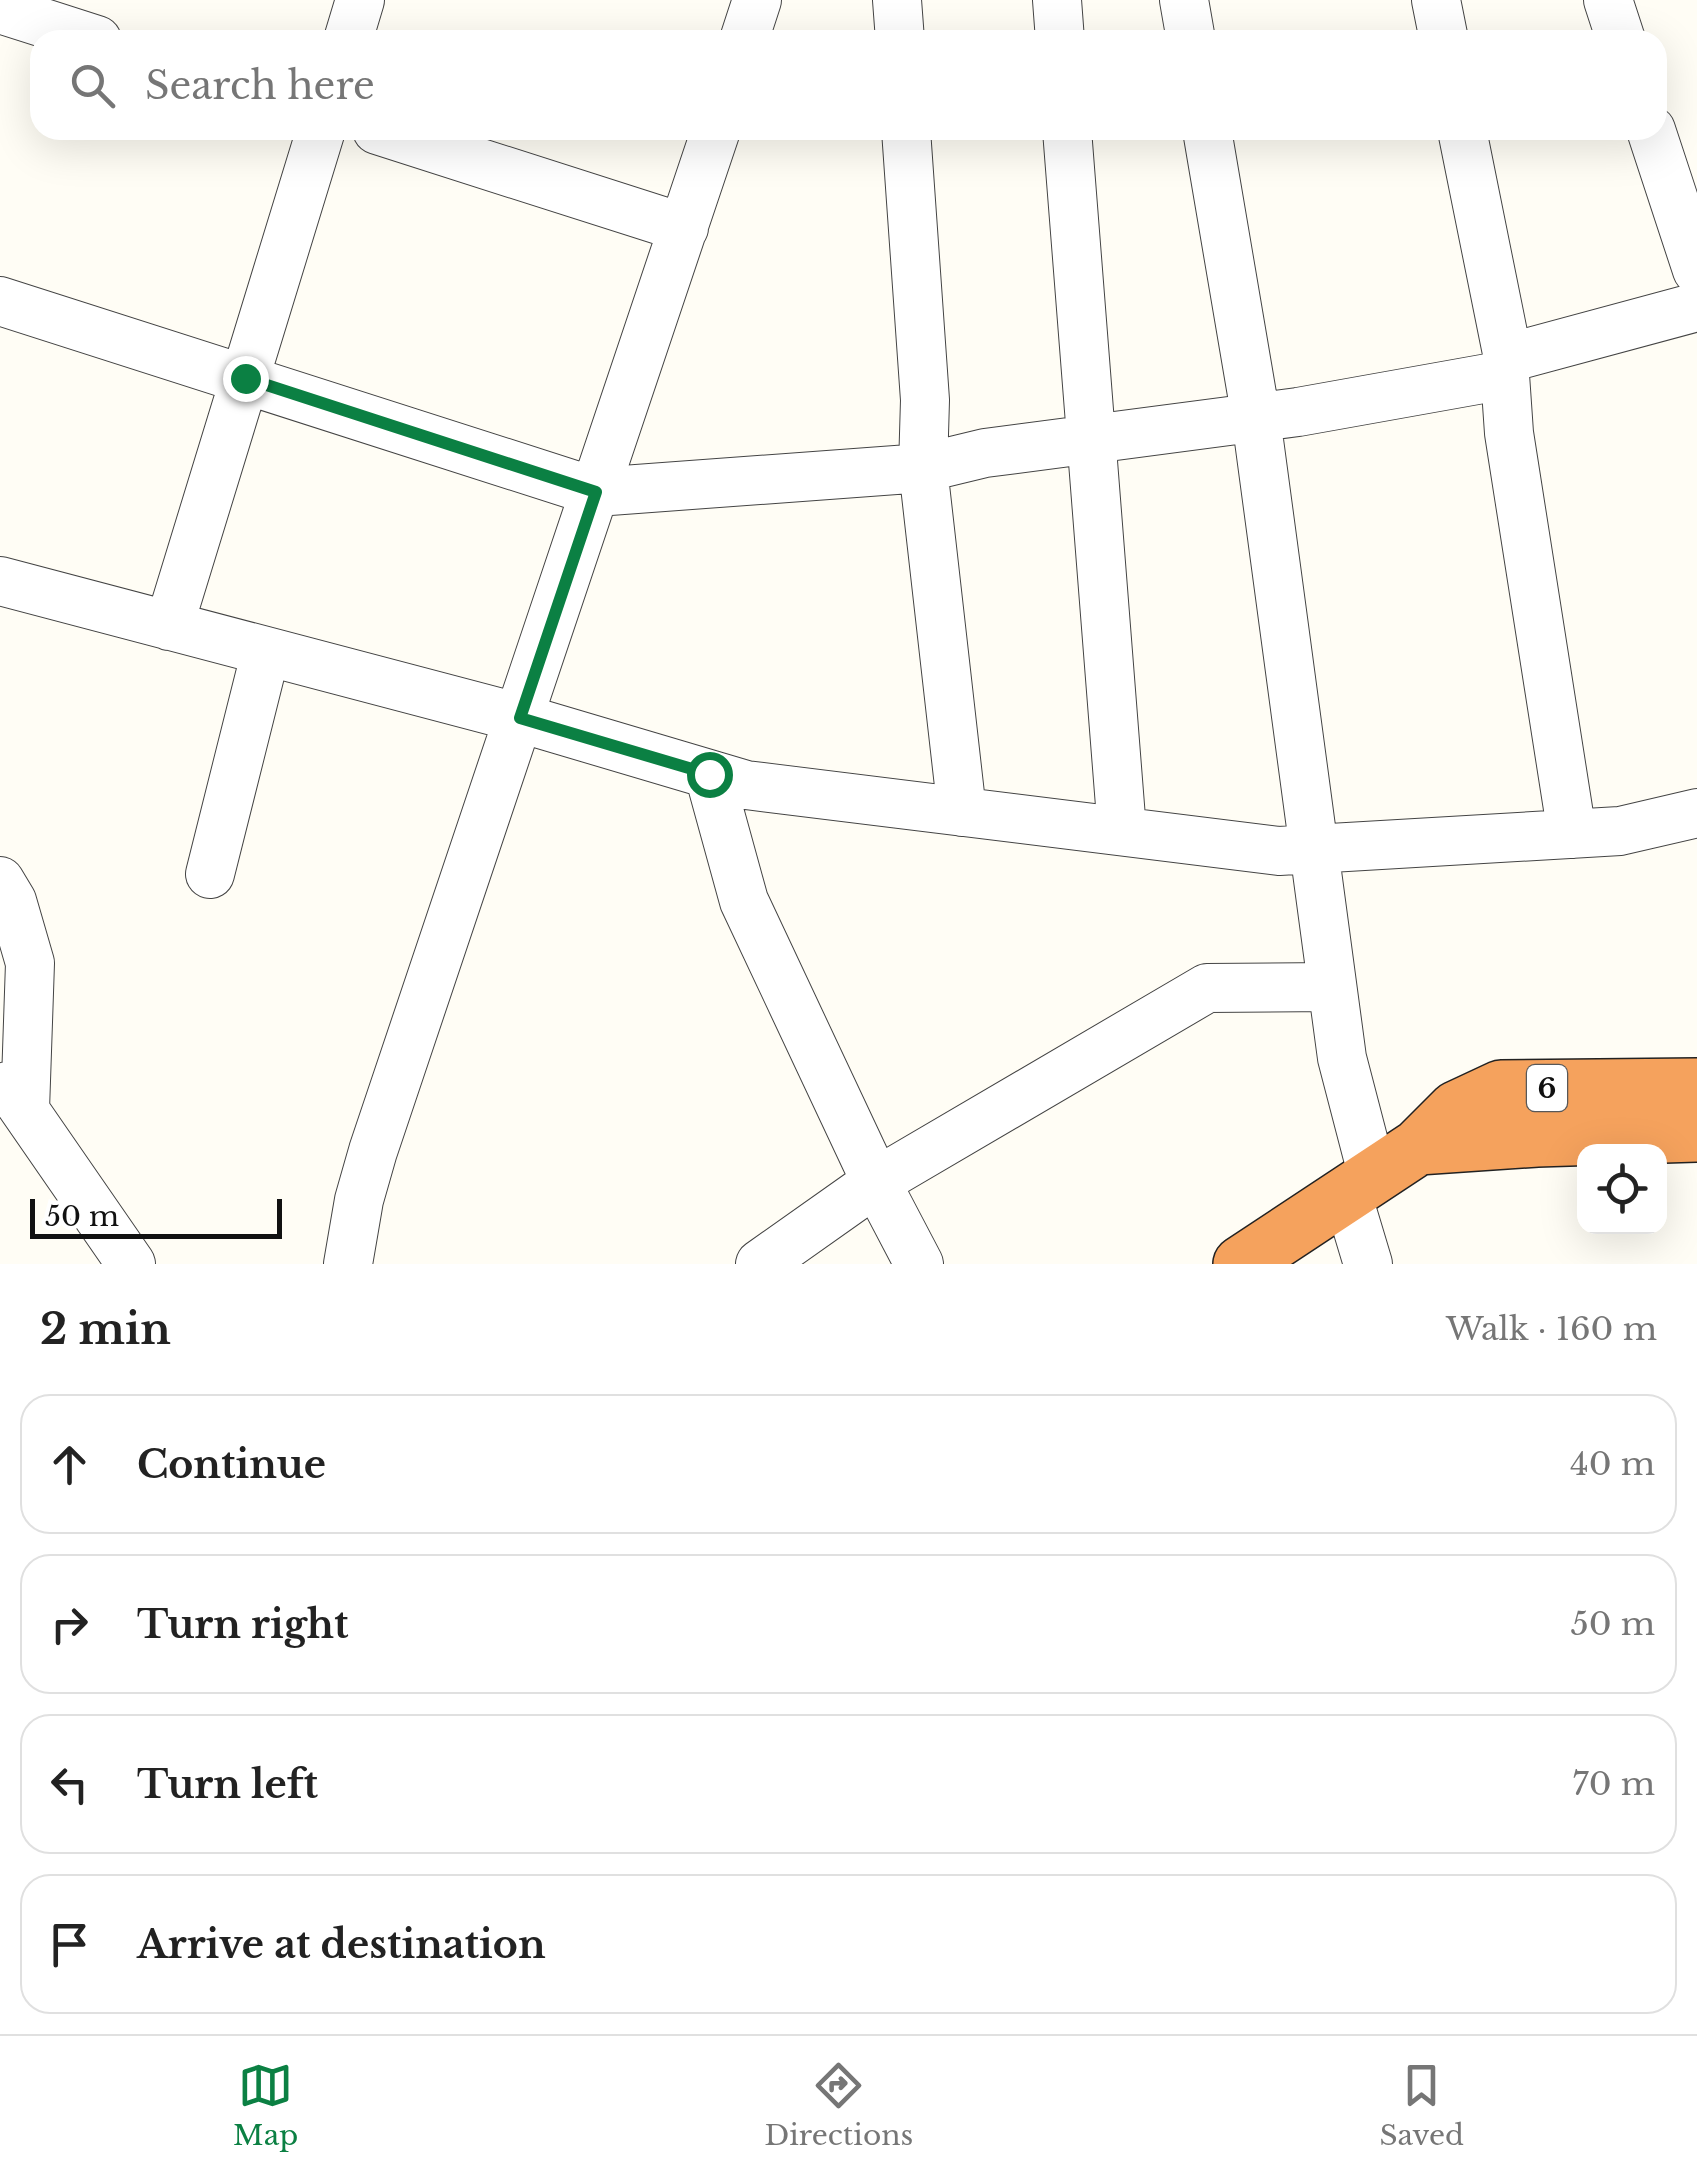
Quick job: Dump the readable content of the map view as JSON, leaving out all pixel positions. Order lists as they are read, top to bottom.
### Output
{
  "streets": {
    "highway": ["6"]
  },
  "scale_bar": "50 m",
  "page": {
    "search": "Search here",
    "scale": "50 m",
    "heading": ["2 min", "Walk · 160 m"],
    "list": [
      ["Continue", "40 m"],
      ["Turn right", "50 m"],
      ["Turn left", "70 m"],
      "Arrive at destination"
    ],
    "nav": ["Map", "Directions", "Saved"]
  }
}
